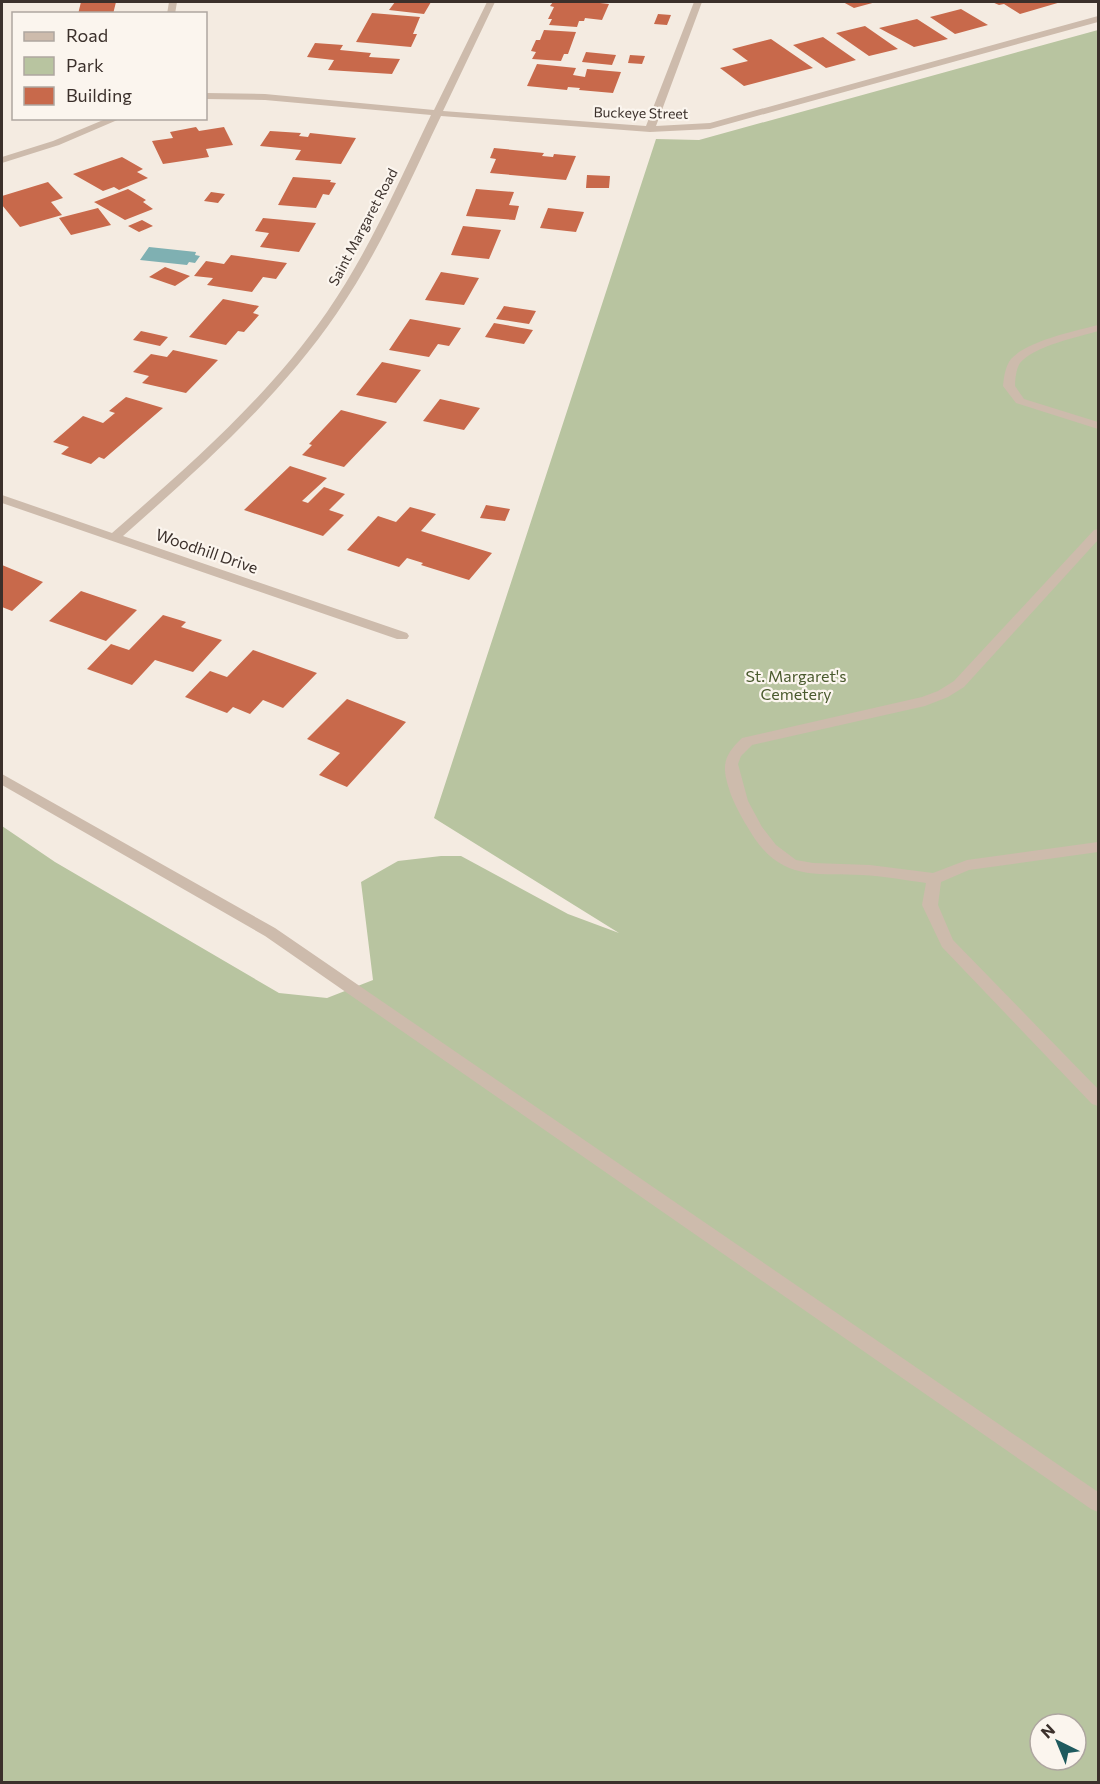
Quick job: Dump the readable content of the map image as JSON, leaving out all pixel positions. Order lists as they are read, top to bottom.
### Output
{
  "streets": {
    "street": ["Buckeye Street", "Saint Margaret Road", "Woodhill Drive"]
  },
  "crossings": [
    ["Buckeye Street", "Saint Margaret Road"],
    ["Saint Margaret Road", "Woodhill Drive"]
  ],
  "parks": ["St. Margaret's Cemetery"],
  "legend": ["Road", "Park", "Building"],
  "north": "top left"
}
